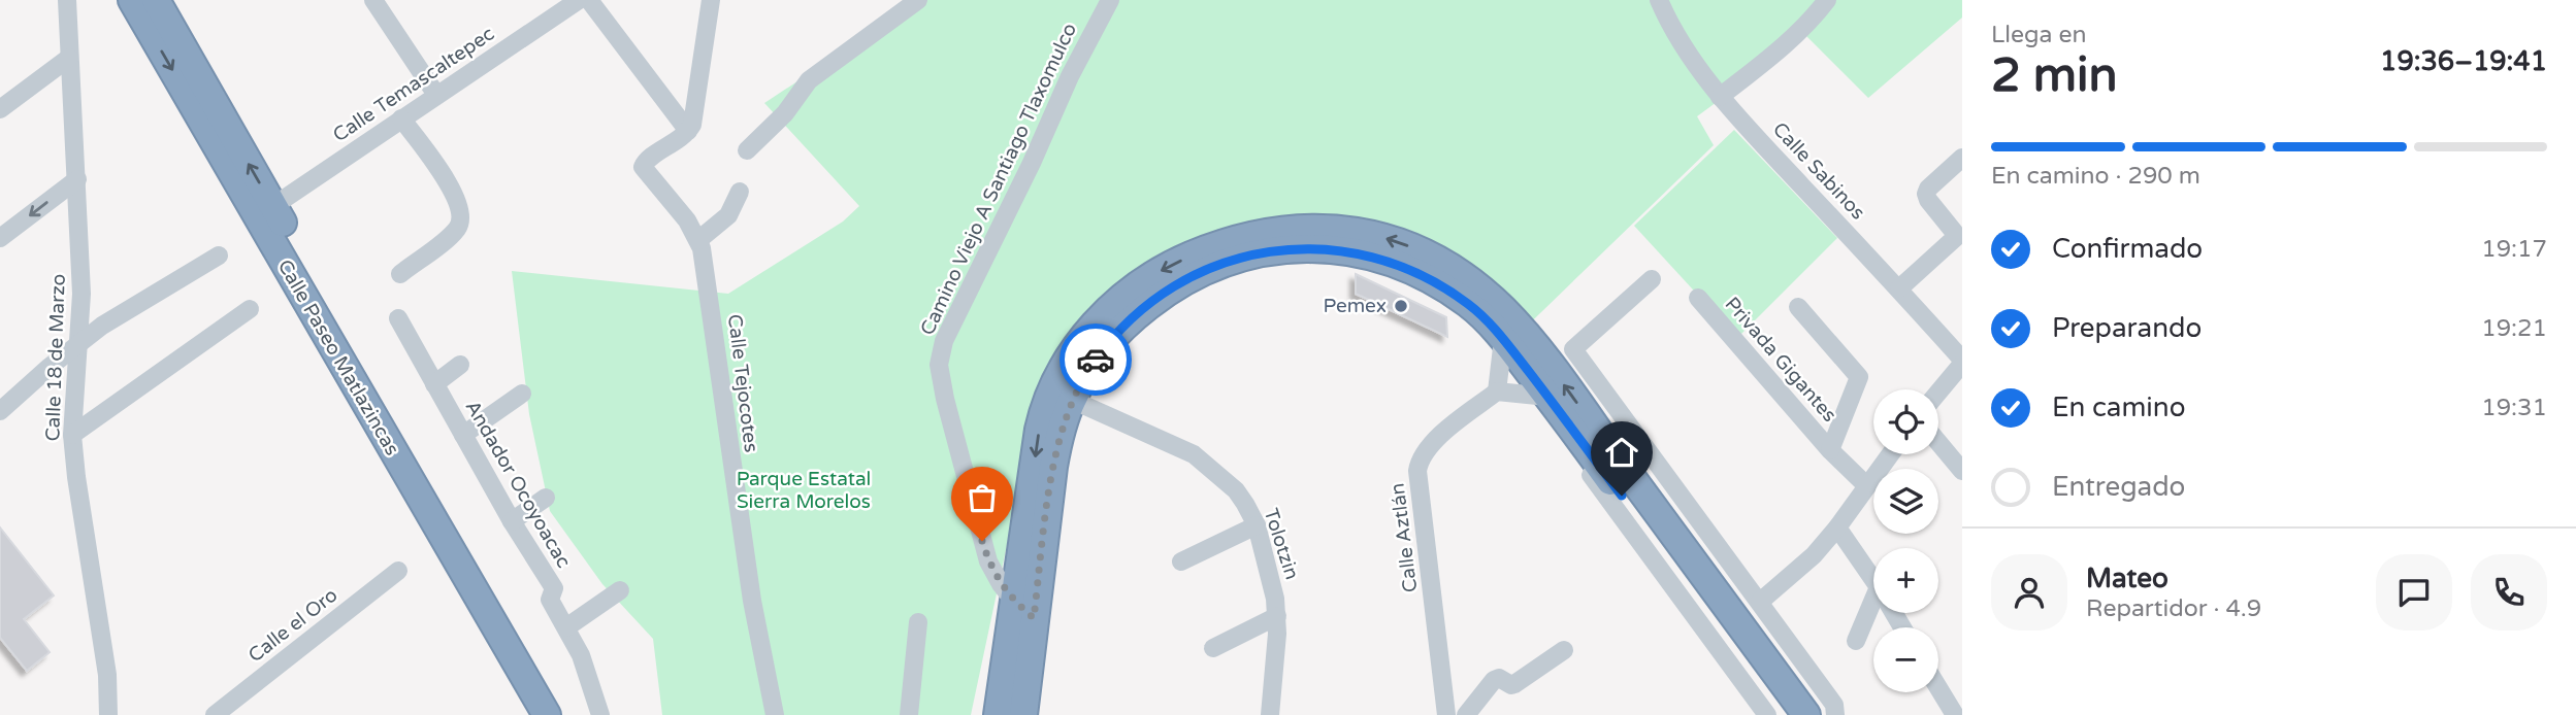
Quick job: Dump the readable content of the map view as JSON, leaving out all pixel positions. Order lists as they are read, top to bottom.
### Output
{
  "streets": {
    "highway": ["Calle Paseo Matlazincas"],
    "street": [
      "Calle Temascaltepec",
      "Calle Sabinos",
      "Camino Viejo A Santiago Tlaxomulco",
      "Calle 18 de Marzo",
      "Privada Gigantes",
      "Calle Tejocotes",
      "Andador Ocoyoacac",
      "Calle Aztlán",
      "Tolotzin",
      "Calle el Oro"
    ]
  },
  "crossings": [
    ["Calle Temascaltepec", "Calle Paseo Matlazincas"]
  ],
  "parks": ["Parque Estatal Sierra Morelos"],
  "places": ["Pemex"],
  "page": {
    "heading": ["2 min", "Llega en", "19:36–19:41"],
    "panel": ["Mateo", "Repartidor · 4.9"],
    "bar": "En camino · 290 m",
    "list": [
      ["Confirmado", "19:17"],
      ["Preparando", "19:21"],
      ["En camino", "19:31"],
      "Entregado"
    ],
    "map_buttons": ["+", "−"]
  }
}
